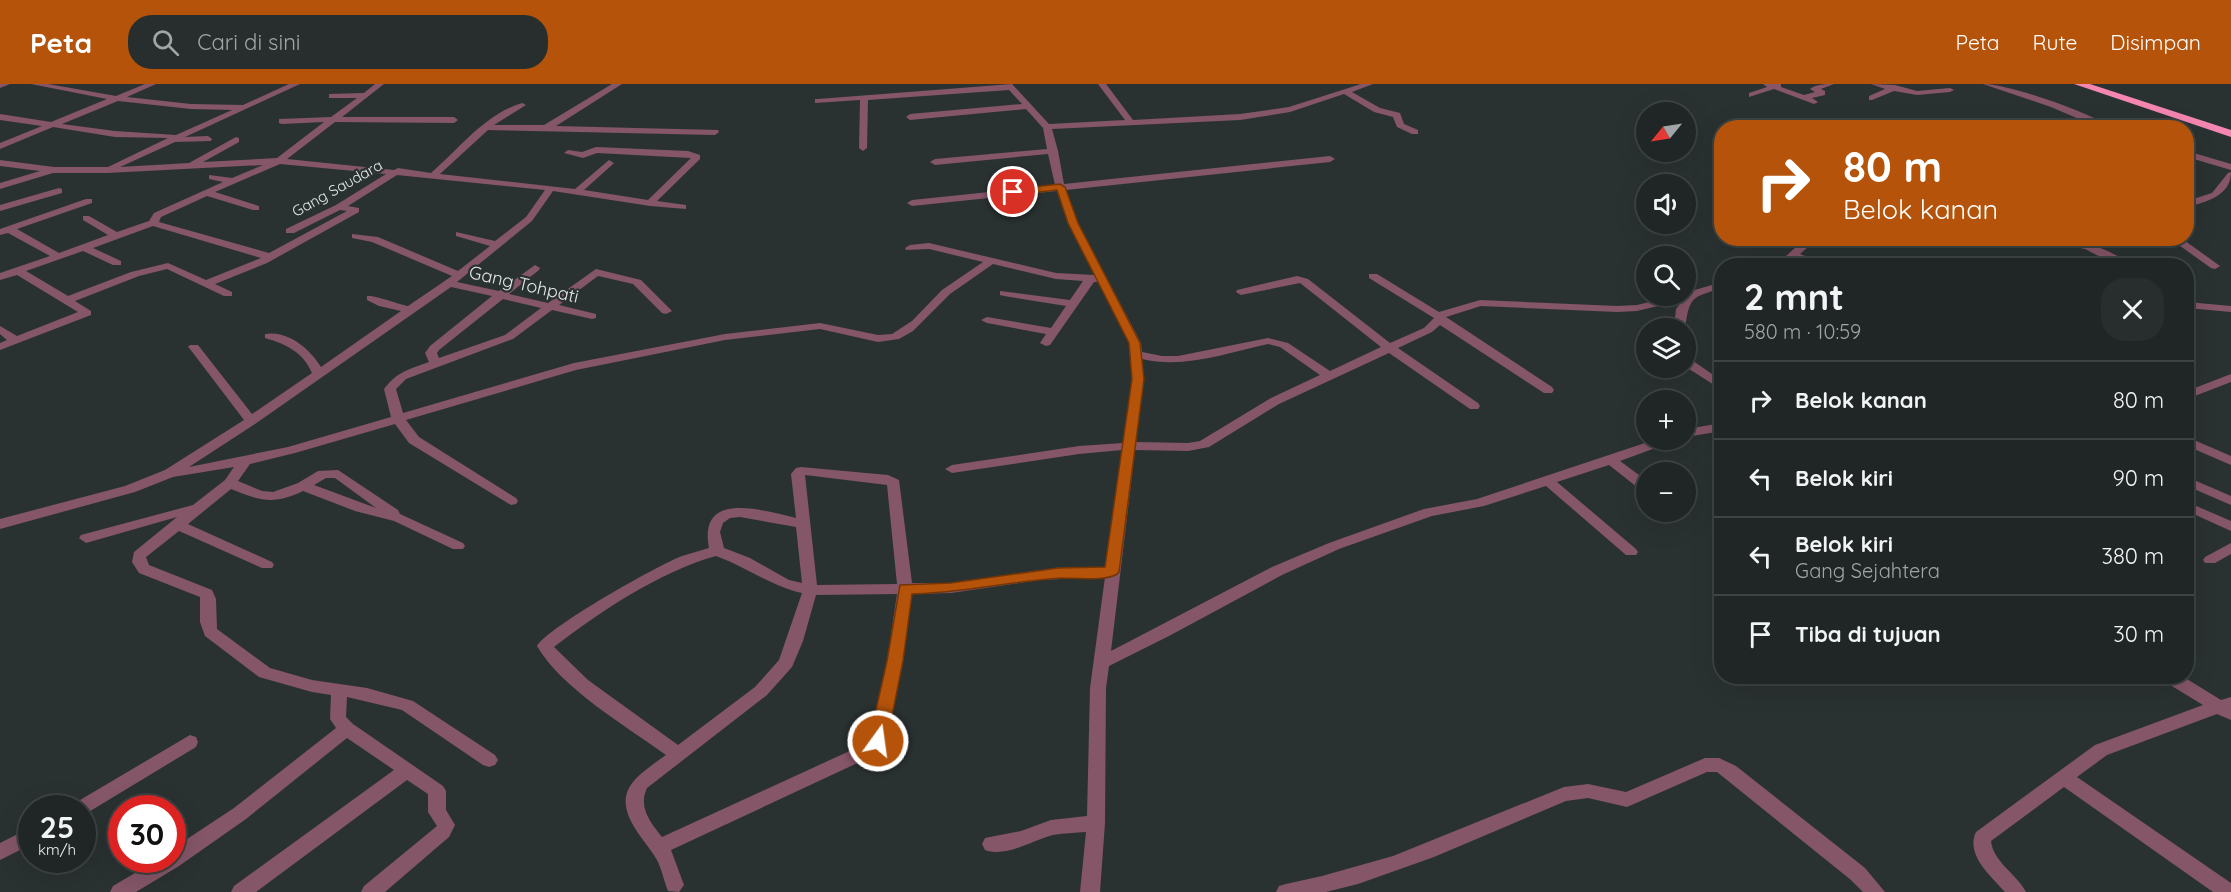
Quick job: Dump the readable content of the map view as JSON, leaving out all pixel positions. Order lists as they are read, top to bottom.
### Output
{
  "streets": {
    "street": ["Gang Saudara", "Gang Tohpati"]
  },
  "north": "bottom left",
  "page": {
    "header": "Peta",
    "search": "Cari di sini",
    "nav": ["Peta", "Rute", "Disimpan"],
    "map_buttons": ["+", "−"],
    "turn": ["80 m", "Belok kanan"],
    "heading": ["2 mnt", "580 m · 10:59"],
    "list": [
      {
        "name": "Belok kanan",
        "value": "80 m"
      },
      {
        "name": "Belok kiri",
        "value": "90 m"
      },
      {
        "name": "Belok kiri",
        "note": "Gang Sejahtera",
        "value": "380 m"
      },
      {
        "name": "Tiba di tujuan",
        "value": "30 m"
      }
    ],
    "speed": "25 km/h",
    "limit": "30"
  }
}
